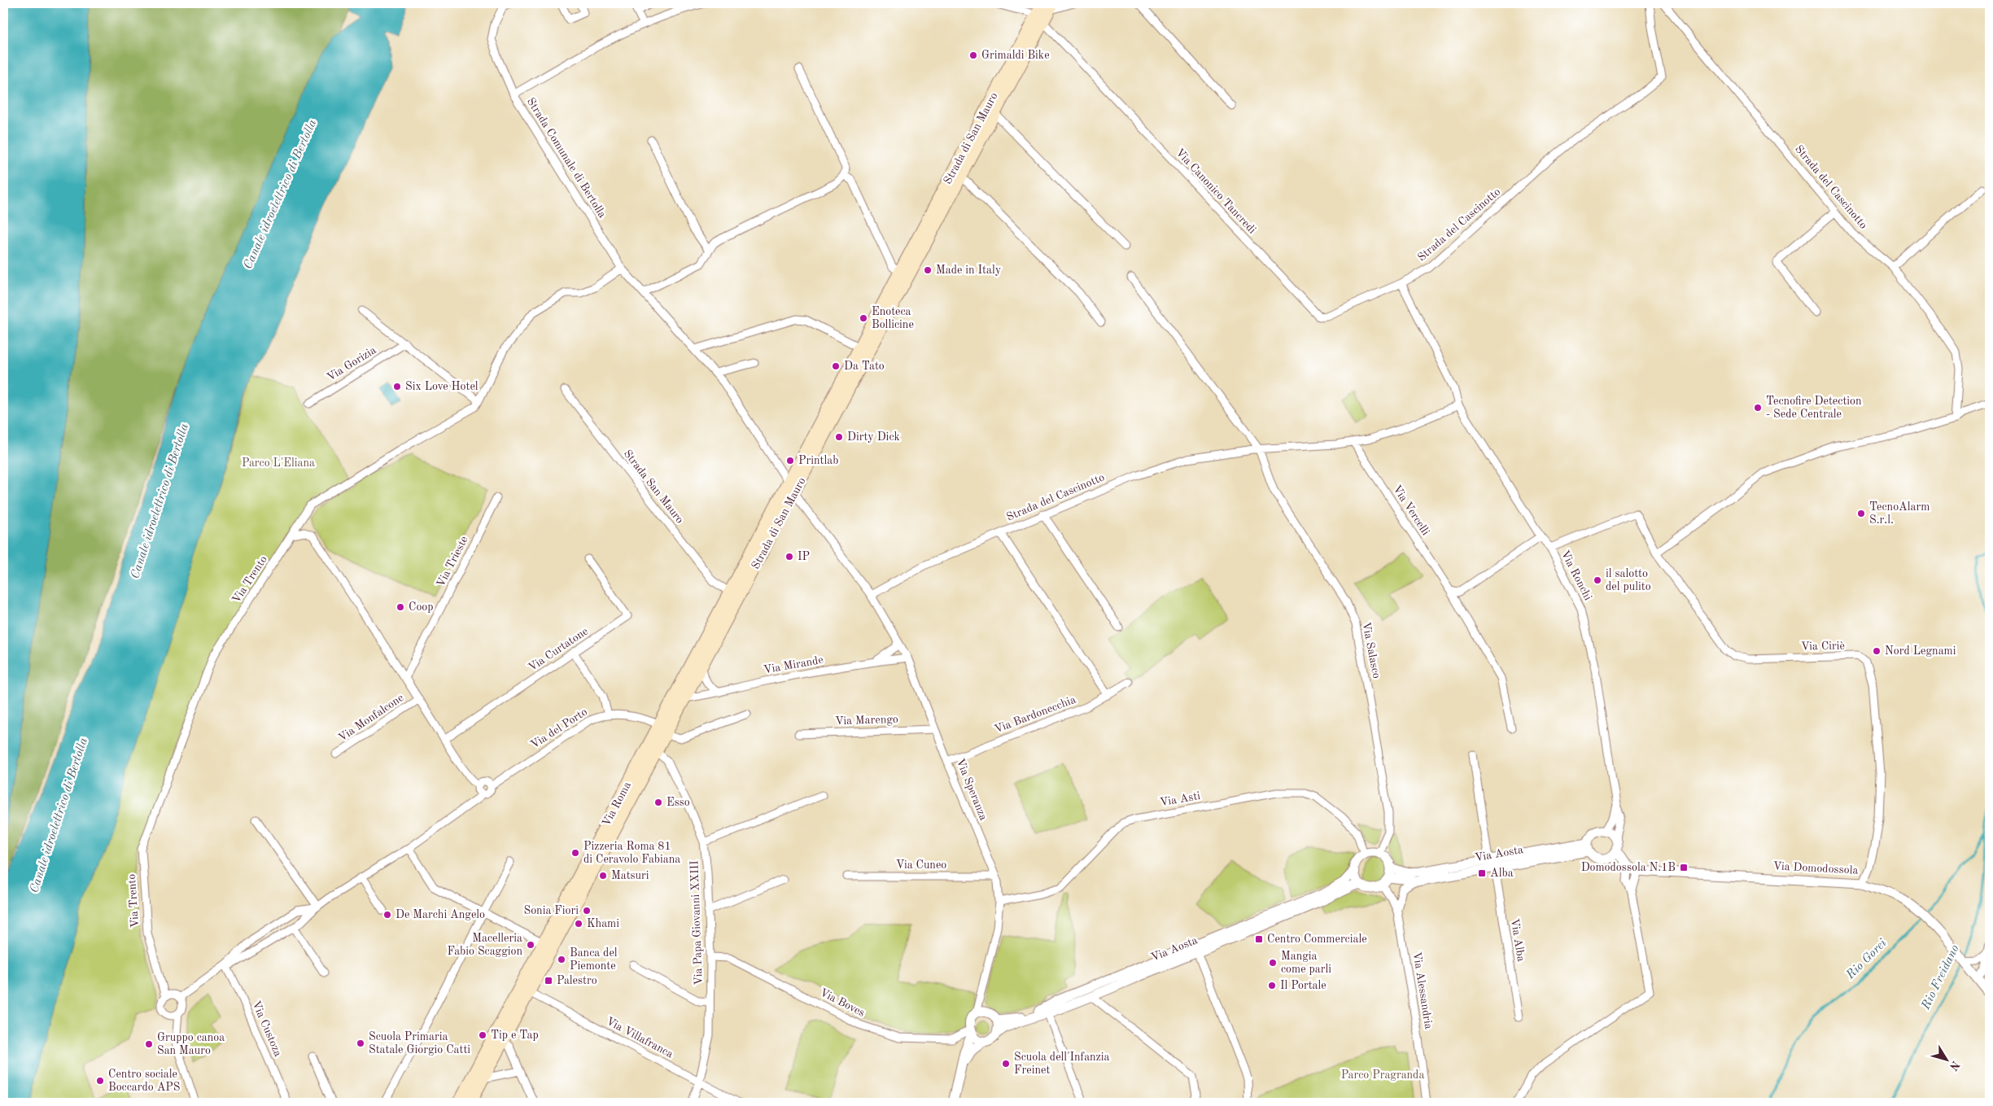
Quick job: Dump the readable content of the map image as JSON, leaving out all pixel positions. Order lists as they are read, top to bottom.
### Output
{
  "streets": {
    "main road": ["Strada di San Mauro", "Via Roma"],
    "street": [
      "Strada Comunale di Bertolla",
      "Strada del Cascinotto",
      "Via Canonico Tancredi",
      "Via Gorizia",
      "Strada San Mauro",
      "Via Vercelli",
      "Via Trieste",
      "Via Ronchi",
      "Via Trento",
      "Via Ciriè",
      "Via Curtatone",
      "Via Salasco",
      "Via Mirande",
      "Via Bardonecchia",
      "Via Monfalcone",
      "Via Marengo",
      "Via del Porto",
      "Via Speranza",
      "Via Asti",
      "Via Aosta",
      "Via Cuneo",
      "Via Domodossola",
      "Via Papa Giovanni XXIII",
      "Via Alba",
      "Via Alessandria",
      "Via Boves",
      "Via Custoza",
      "Via Villafranca"
    ]
  },
  "crossings": [
    ["Strada di San Mauro", "Strada Comunale di Bertolla"],
    ["Strada di San Mauro", "Via Canonico Tancredi"],
    ["Strada di San Mauro", "Strada San Mauro"],
    ["Strada di San Mauro", "Via Roma"],
    ["Strada Comunale di Bertolla", "Strada del Cascinotto"],
    ["Strada Comunale di Bertolla", "Via Speranza"],
    ["Strada del Cascinotto", "Via Canonico Tancredi"],
    ["Strada del Cascinotto", "Via Vercelli"],
    ["Strada del Cascinotto", "Via Ronchi"],
    ["Strada del Cascinotto", "Via Salasco"],
    ["Strada del Cascinotto", "Via Speranza"],
    ["Via Ronchi", "Via Ciriè"],
    ["Via Ronchi", "Via Aosta"],
    ["Via Ciriè", "Via Domodossola"],
    ["Via Salasco", "Via Asti"],
    ["Via Salasco", "Via Aosta"],
    ["Via Salasco", "Via Alessandria"],
    ["Via Mirande", "Via Speranza"],
    ["Via Mirande", "Via Roma"],
    ["Via Bardonecchia", "Via Speranza"],
    ["Via Marengo", "Via Speranza"],
    ["Via del Porto", "Via Roma"],
    ["Via Speranza", "Via Asti"],
    ["Via Speranza", "Via Aosta"],
    ["Via Speranza", "Via Cuneo"],
    ["Via Speranza", "Via Boves"],
    ["Via Asti", "Via Aosta"],
    ["Via Asti", "Via Alessandria"],
    ["Via Roma", "Via Papa Giovanni XXIII"],
    ["Via Roma", "Via Villafranca"],
    ["Via Aosta", "Via Alba"],
    ["Via Aosta", "Via Alessandria"],
    ["Via Aosta", "Via Boves"],
    ["Via Papa Giovanni XXIII", "Via Boves"],
    ["Via Papa Giovanni XXIII", "Via Villafranca"]
  ],
  "water": ["Canale idroelettrico di Bertolla", "Rio Gorei", "Rio Freidano"],
  "parks": ["Parco L'Eliana", "Parco Pragranda"],
  "places": {
    "other": [
      "Grimaldi Bike",
      "Made in Italy",
      "Enoteca Bollicine",
      "Da Tato",
      "Six Love Hotel",
      "Tecnofire Detection - Sede Centrale",
      "Dirty Dick",
      "Printlab",
      "TecnoAlarm S.r.l.",
      "IP",
      "il salotto del pulito",
      "Coop",
      "Nord Legnami",
      "Esso",
      "Pizzeria Roma 81 di Ceravolo Fabiana",
      "Matsuri",
      "Sonia Fiori",
      "De Marchi Angelo",
      "Khami",
      "Macelleria Fabio Scaggion",
      "Banca del Piemonte",
      "Mangia come parli",
      "Il Portale",
      "Tip e Tap",
      "Scuola Primaria Statale Giorgio Catti",
      "Gruppo canoa San Mauro",
      "Scuola dell'Infanzia Freinet",
      "Centro sociale Boccardo APS"
    ],
    "transit": [
      "Domodossola N.1B",
      "Alba",
      "Centro Commerciale",
      "Palestro"
    ]
  },
  "north": "bottom right"
}
